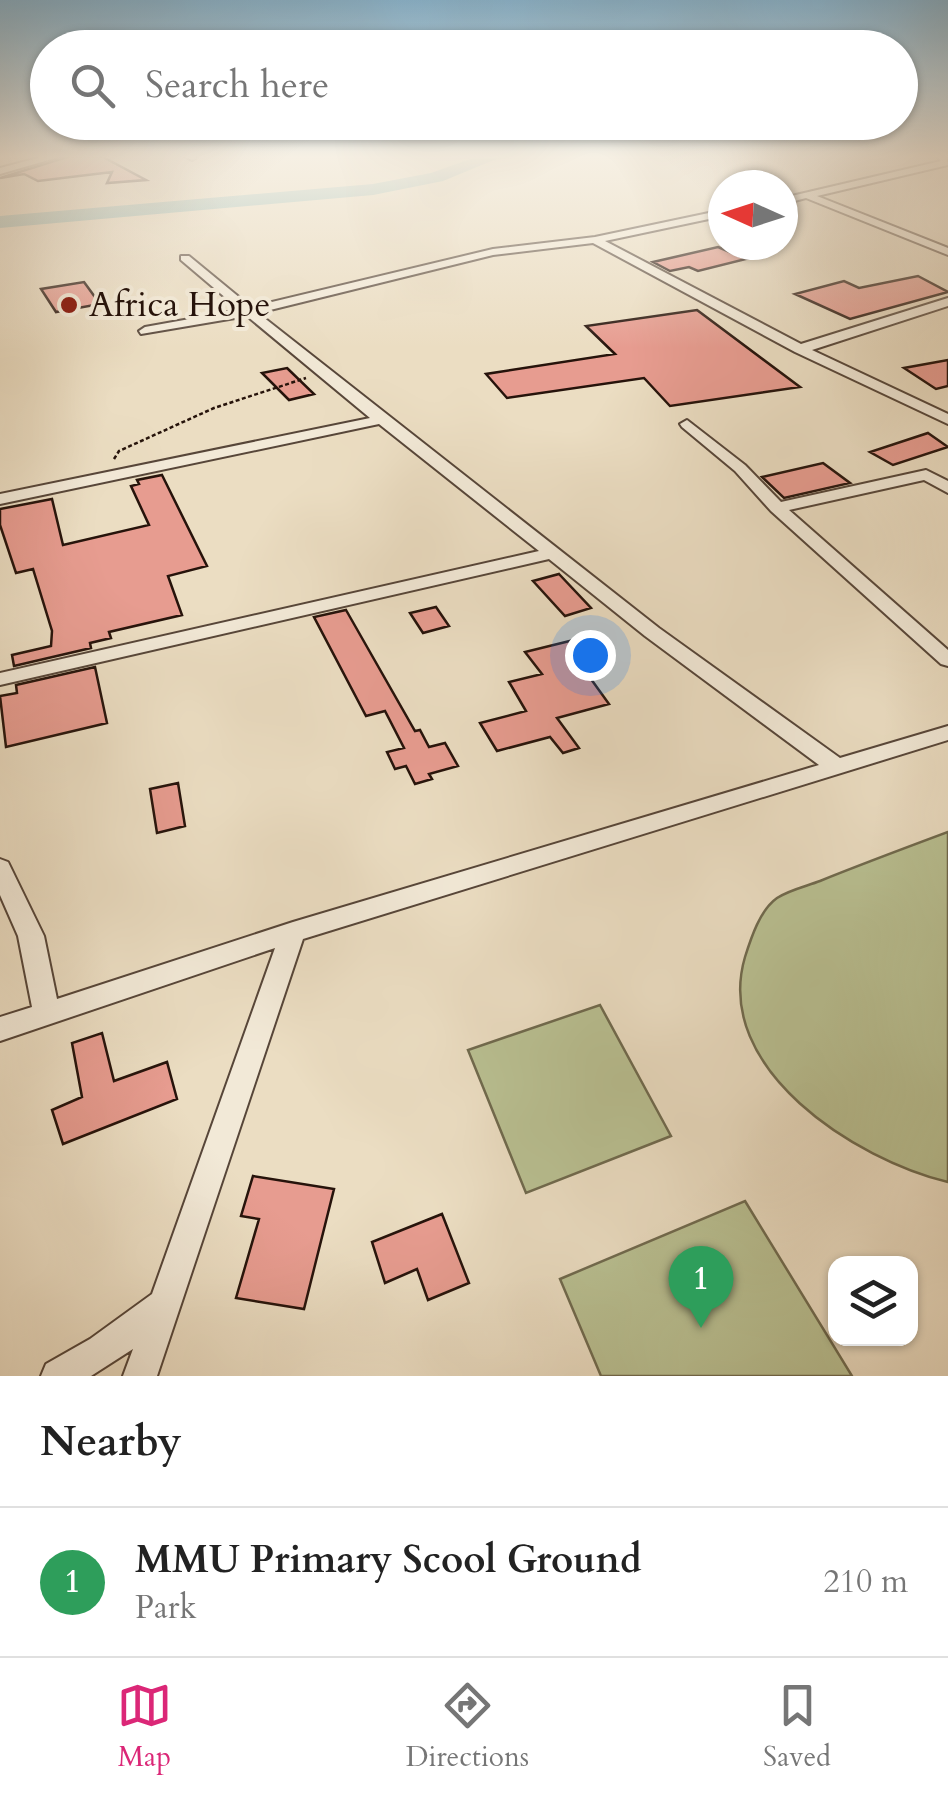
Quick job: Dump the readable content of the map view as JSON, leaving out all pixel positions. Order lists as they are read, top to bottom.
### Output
{
  "places": ["Africa Hope"],
  "north": "left",
  "page": {
    "search": "Search here",
    "pins": "1",
    "heading": "Nearby",
    "list": [
      {
        "mark": "1",
        "name": "MMU Primary Scool Ground",
        "note": "Park",
        "value": "210 m"
      }
    ],
    "nav": ["Map", "Directions", "Saved"]
  }
}
